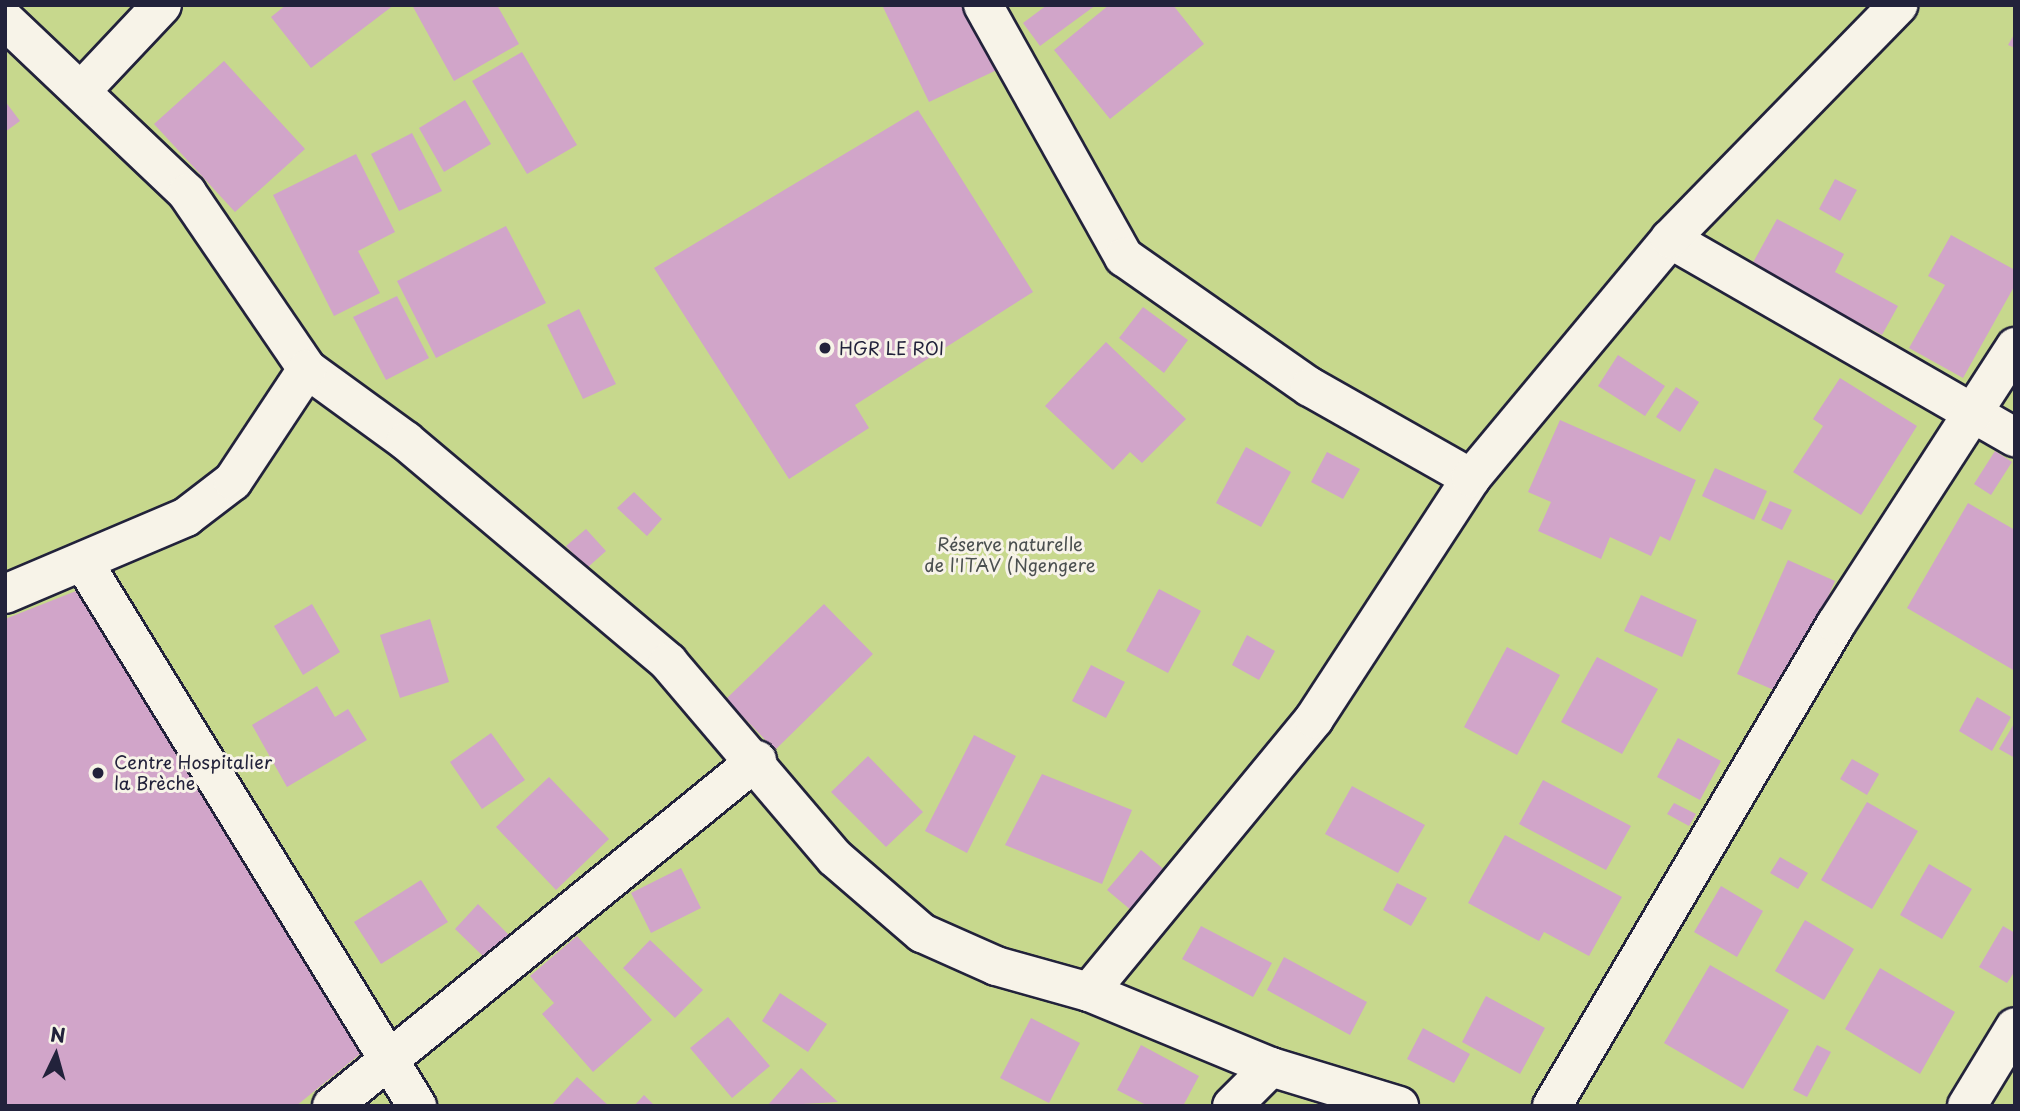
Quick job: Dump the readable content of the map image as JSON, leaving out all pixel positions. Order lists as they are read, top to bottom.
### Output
{
  "parks": ["Réserve naturelle de l'ITAV (Ngengere"],
  "places": ["HGR LE ROI", "Centre Hospitalier la Brèche"],
  "north": "top"
}
